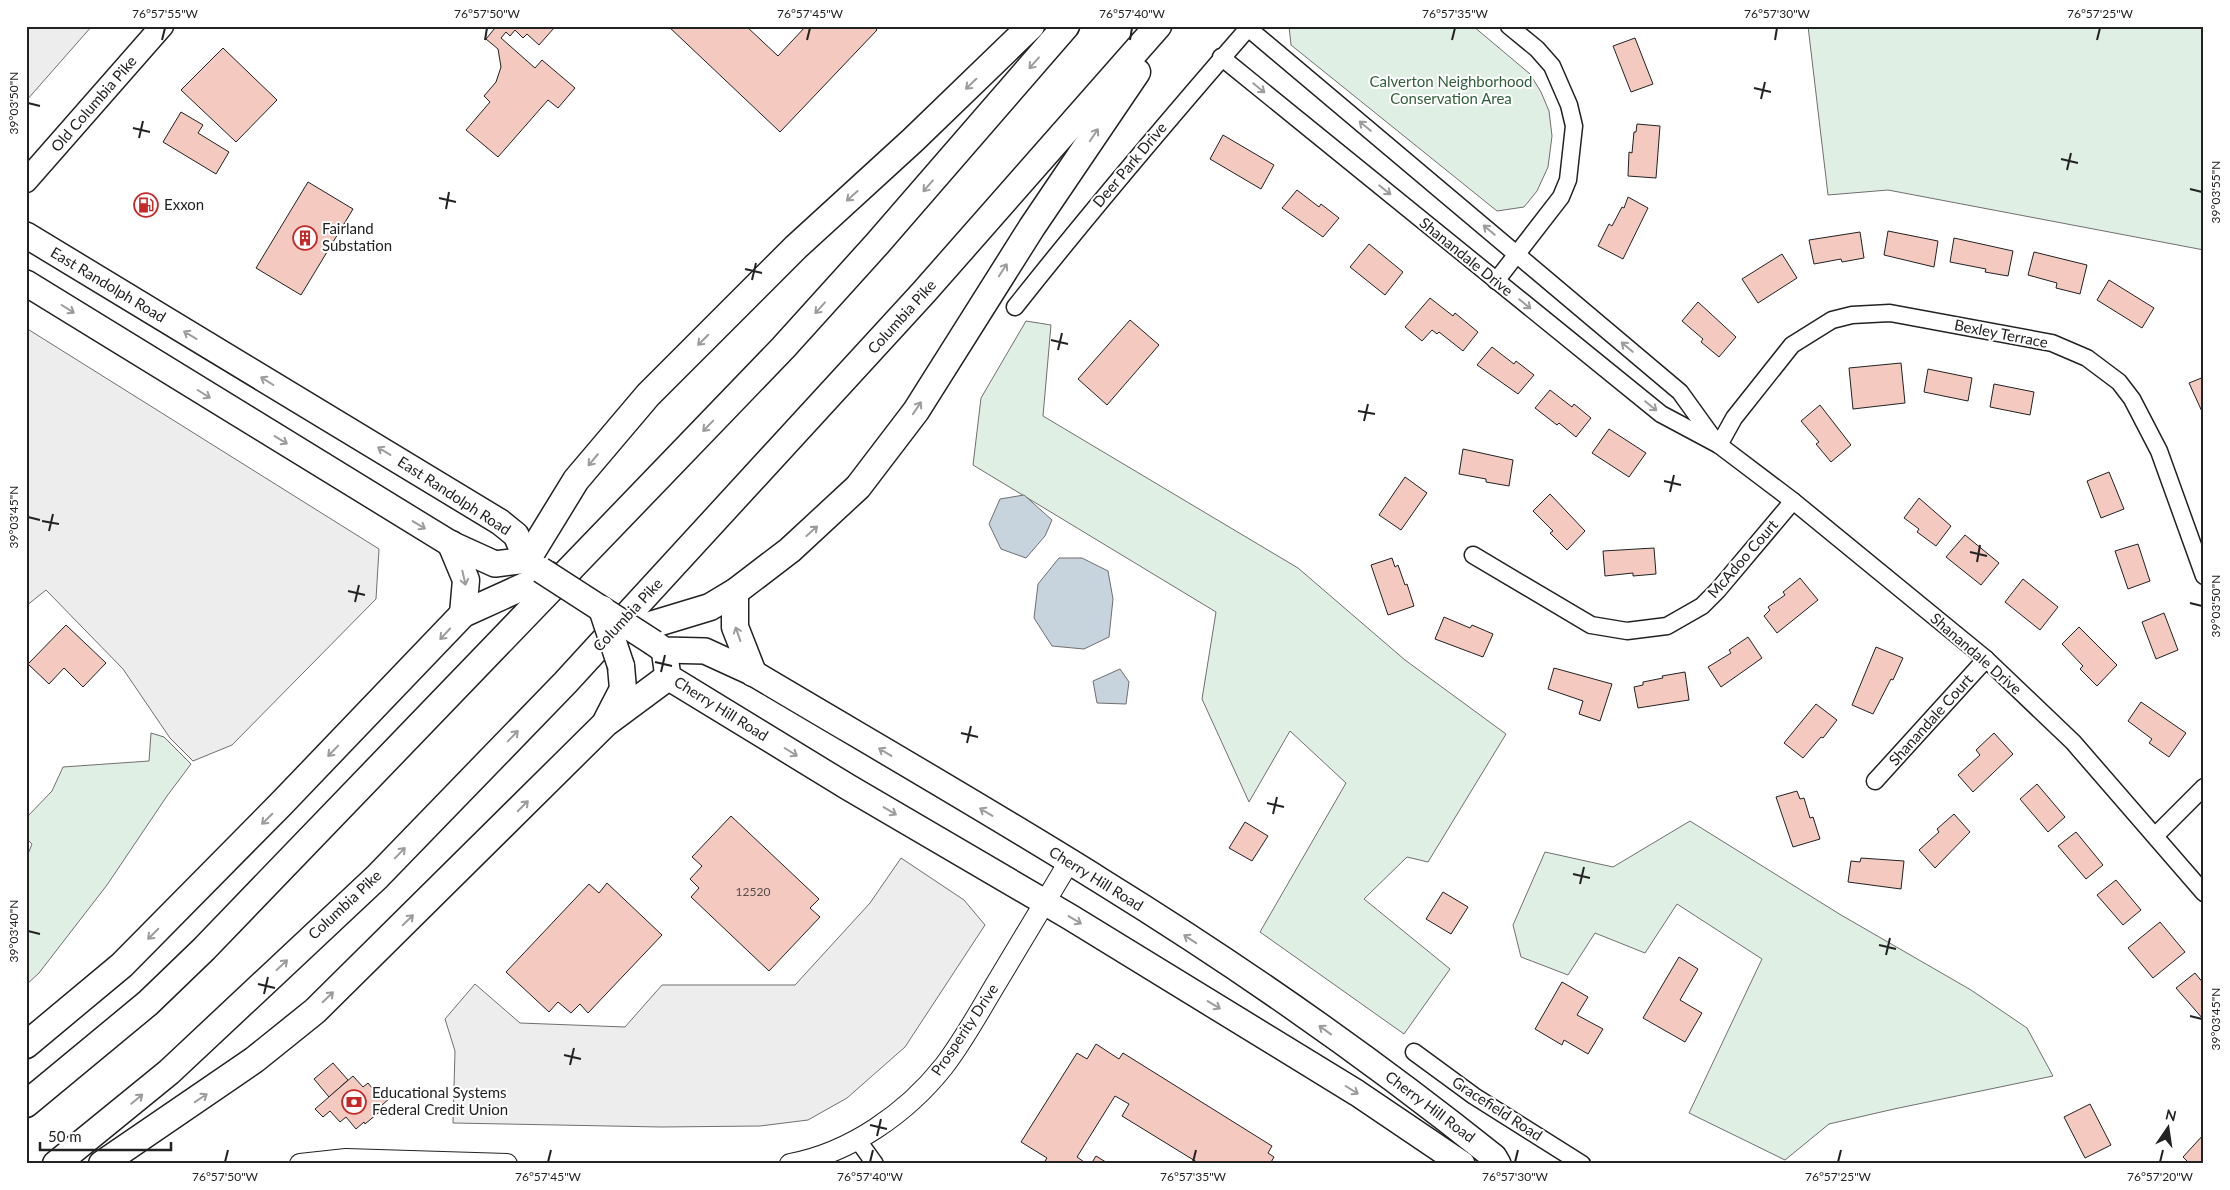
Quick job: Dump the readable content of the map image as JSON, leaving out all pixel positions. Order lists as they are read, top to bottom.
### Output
{
  "streets": {
    "highway": ["Columbia Pike"],
    "main road": ["Old Columbia Pike", "East Randolph Road", "Cherry Hill Road"],
    "street": [
      "Deer Park Drive",
      "Shanandale Drive",
      "Bexley Terrace",
      "McAdoo Court",
      "Shanandale Court",
      "Prosperity Drive",
      "Gracefield Road"
    ]
  },
  "crossings": [
    ["Deer Park Drive", "Shanandale Drive"],
    ["Shanandale Drive", "Bexley Terrace"],
    ["Shanandale Drive", "McAdoo Court"],
    ["Shanandale Drive", "Shanandale Court"],
    ["Cherry Hill Road", "Prosperity Drive"]
  ],
  "parks": ["Calverton Neighborhood Conservation Area"],
  "places": {
    "fuel station": ["Exxon"],
    "building": ["Fairland Substation"],
    "bank": ["Educational Systems Federal Credit Union"]
  },
  "house_numbers": ["12520"],
  "scale_bar": "50 m",
  "north": "top",
  "coordinates": [
    "76°57'55\"W",
    "76°57'50\"W",
    "76°57'45\"W",
    "76°57'40\"W",
    "76°57'35\"W",
    "76°57'30\"W",
    "76°57'25\"W",
    "39°03'50\"N",
    "39°03'55\"N",
    "39°03'45\"N",
    "39°03'40\"N",
    "76°57'20\"W"
  ]
}
